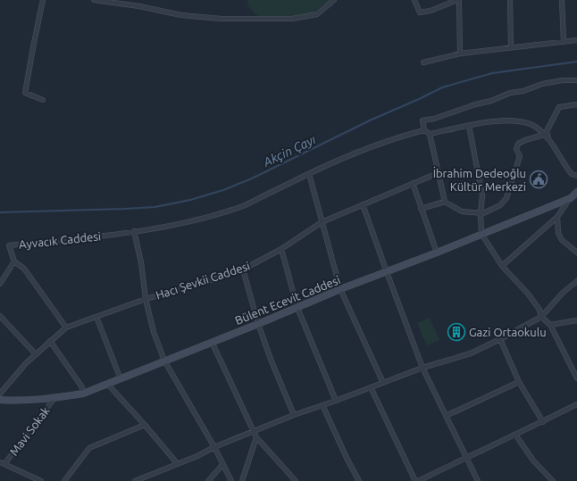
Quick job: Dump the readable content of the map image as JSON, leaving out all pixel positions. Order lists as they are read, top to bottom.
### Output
{
  "streets": {
    "main road": ["Bülent Ecevit Caddesi"],
    "street": ["Ayvacık Caddesi", "Hacı Şevkii Caddesi", "Mavi Sokak"]
  },
  "crossings": [
    ["Bülent Ecevit Caddesi", "Mavi Sokak"]
  ],
  "water": ["Akçin Çayı"],
  "places": {
    "public building": ["İbrahim Dedeoğlu Kültür Merkezi"],
    "building": ["Gazi Ortaokulu"]
  }
}
